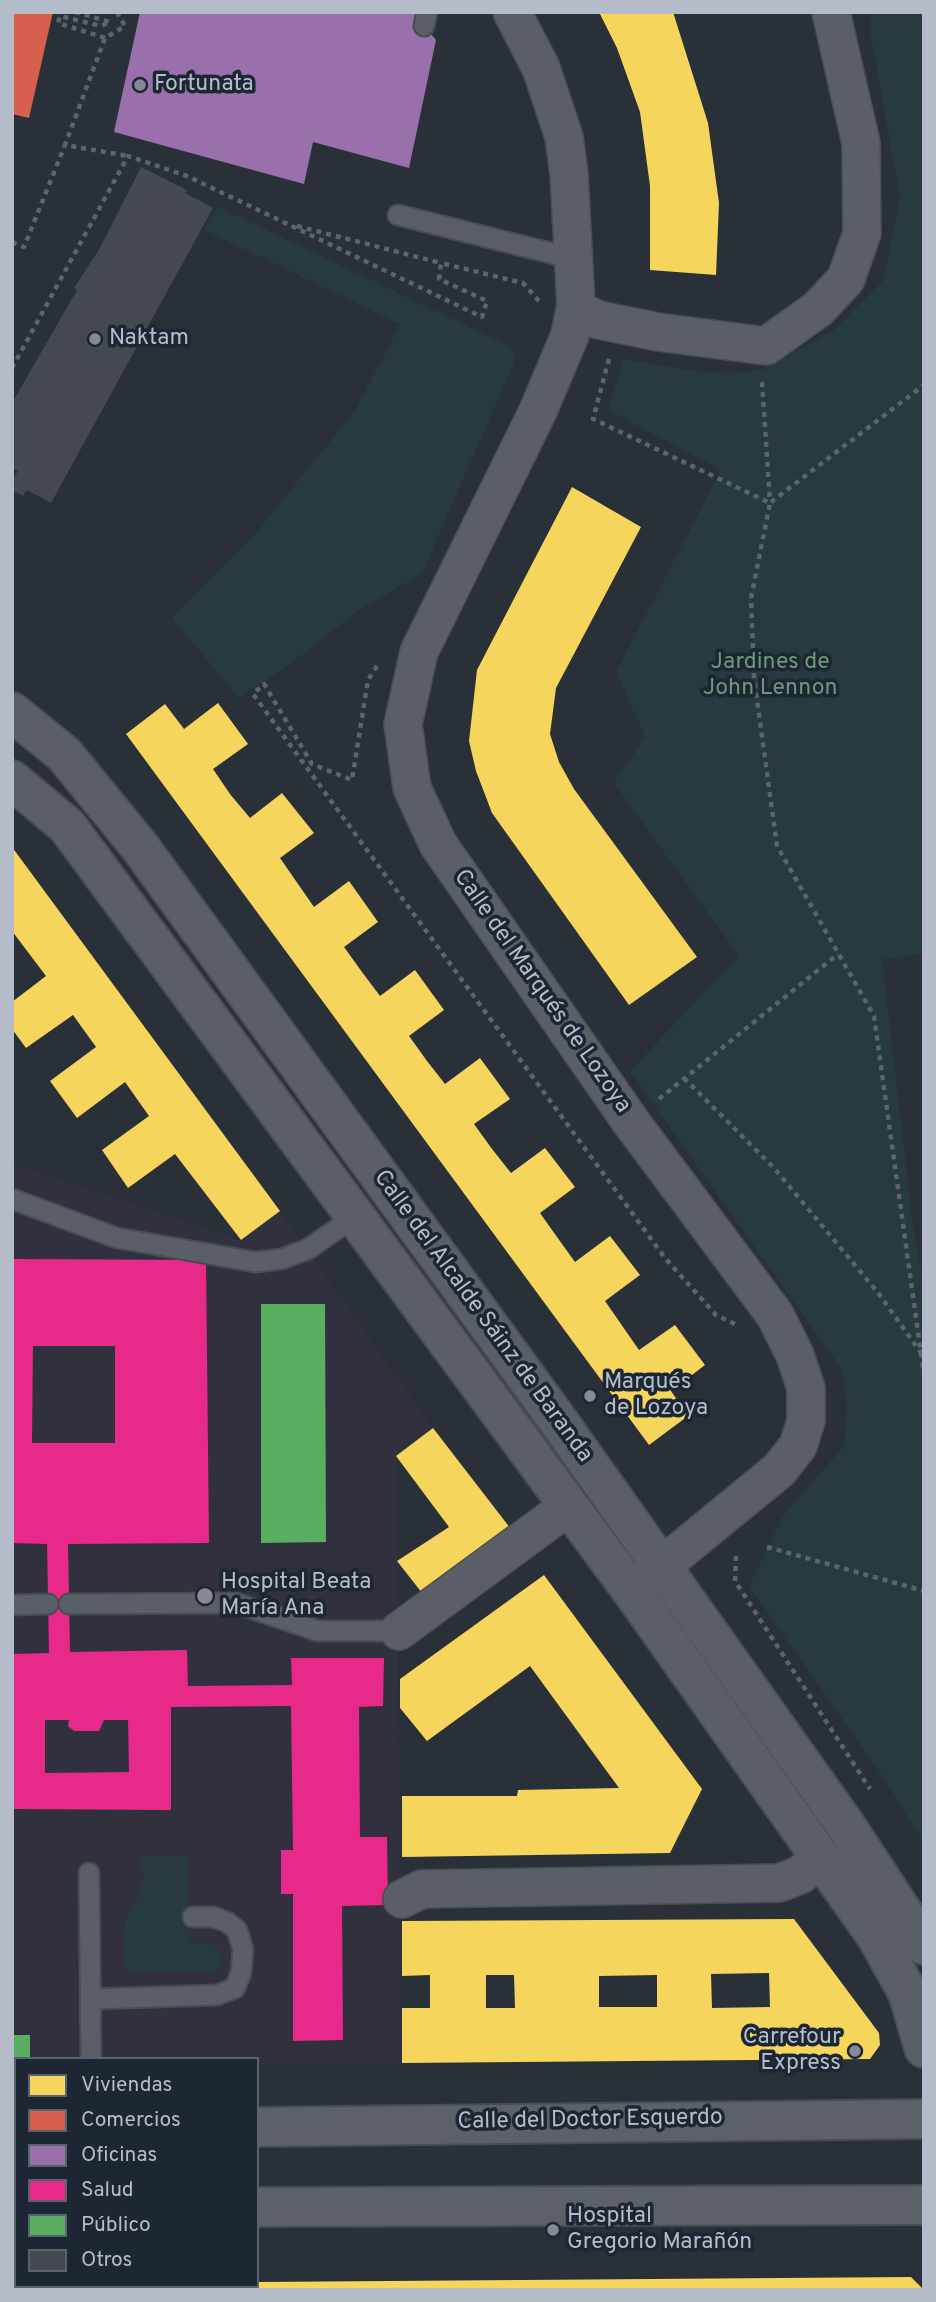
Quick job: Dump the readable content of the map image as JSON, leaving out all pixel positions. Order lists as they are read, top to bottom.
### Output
{
  "streets": {
    "main road": ["Calle del Doctor Esquerdo"],
    "street": ["Calle del Marqués de Lozoya", "Calle del Alcalde Sáinz de Baranda"]
  },
  "crossings": [
    ["Calle del Marqués de Lozoya", "Calle del Alcalde Sáinz de Baranda"]
  ],
  "parks": ["Jardines de John Lennon"],
  "places": [
    "Fortunata",
    "Naktam",
    "Marqués de Lozoya",
    "Hospital Beata María Ana",
    "Carrefour Express",
    "Hospital Gregorio Marañón"
  ],
  "legend": [
    "Viviendas",
    "Comercios",
    "Oficinas",
    "Salud",
    "Público",
    "Otros"
  ]
}
